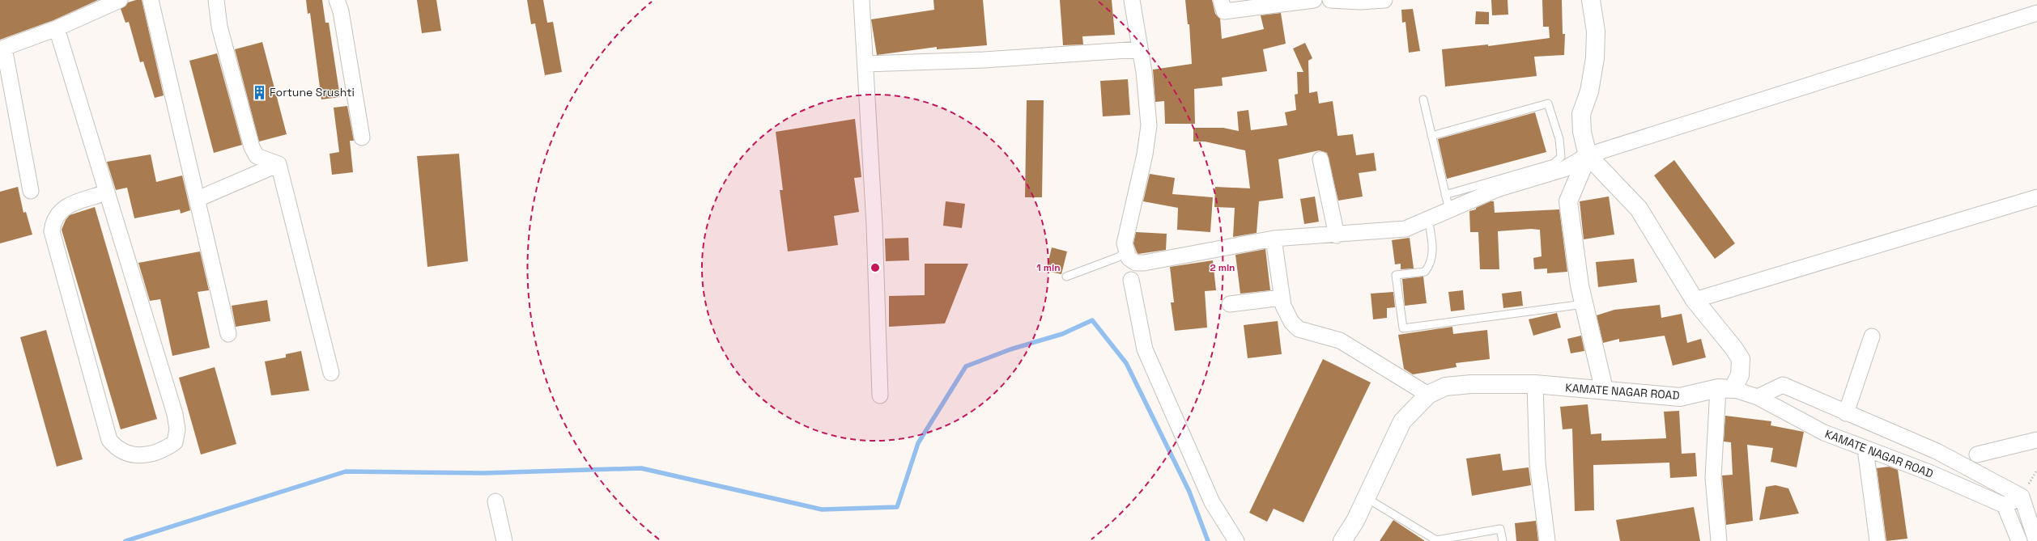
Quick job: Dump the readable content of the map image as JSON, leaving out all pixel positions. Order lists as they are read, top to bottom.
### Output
{
  "streets": {
    "street": ["KAMATE NAGAR ROAD"]
  },
  "places": {
    "building": ["Fortune Srushti"]
  },
  "rings": ["1 min", "2 min"]
}
